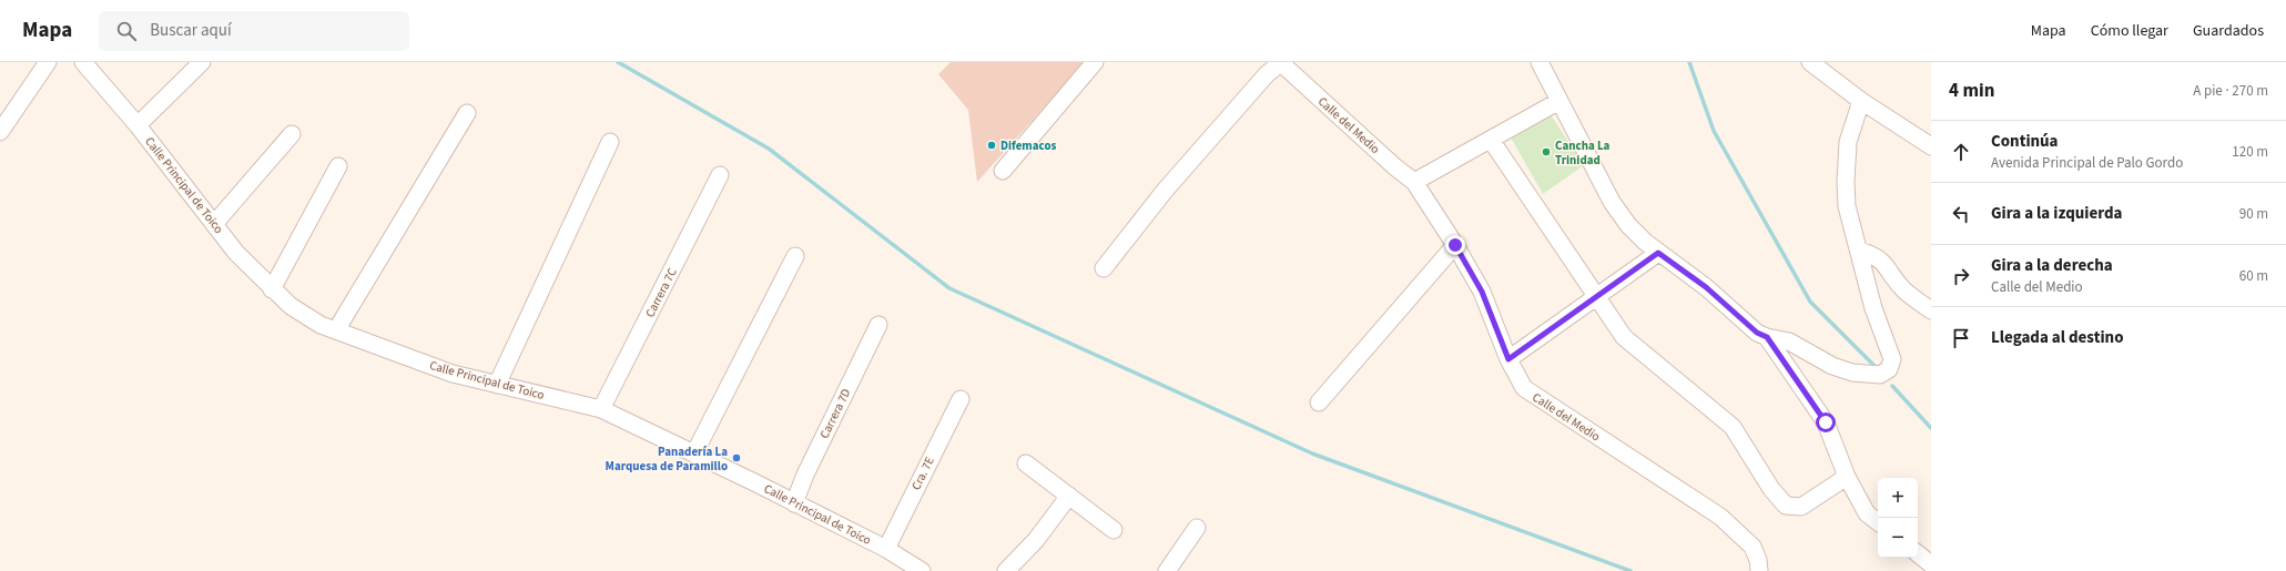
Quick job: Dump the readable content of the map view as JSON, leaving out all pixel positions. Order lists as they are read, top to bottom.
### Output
{
  "streets": {
    "street": [
      "Calle del Medio",
      "Calle Principal de Toico",
      "Carrera 7C",
      "Carrera 7D",
      "Cra. 7E"
    ]
  },
  "crossings": [
    ["Calle Principal de Toico", "Carrera 7C"],
    ["Calle Principal de Toico", "Carrera 7D"],
    ["Calle Principal de Toico", "Cra. 7E"]
  ],
  "places": ["Difemacos", "Cancha La Trinidad", "Panadería La Marquesa de Paramillo"],
  "page": {
    "header": "Mapa",
    "search": "Buscar aquí",
    "nav": ["Mapa", "Cómo llegar", "Guardados"],
    "heading": ["4 min", "A pie · 270 m"],
    "list": [
      ["Continúa", "Avenida Principal de Palo Gordo", "120 m"],
      ["Gira a la izquierda", "90 m"],
      ["Gira a la derecha", "Calle del Medio", "60 m"],
      "Llegada al destino"
    ],
    "map_buttons": ["+", "−"]
  }
}
